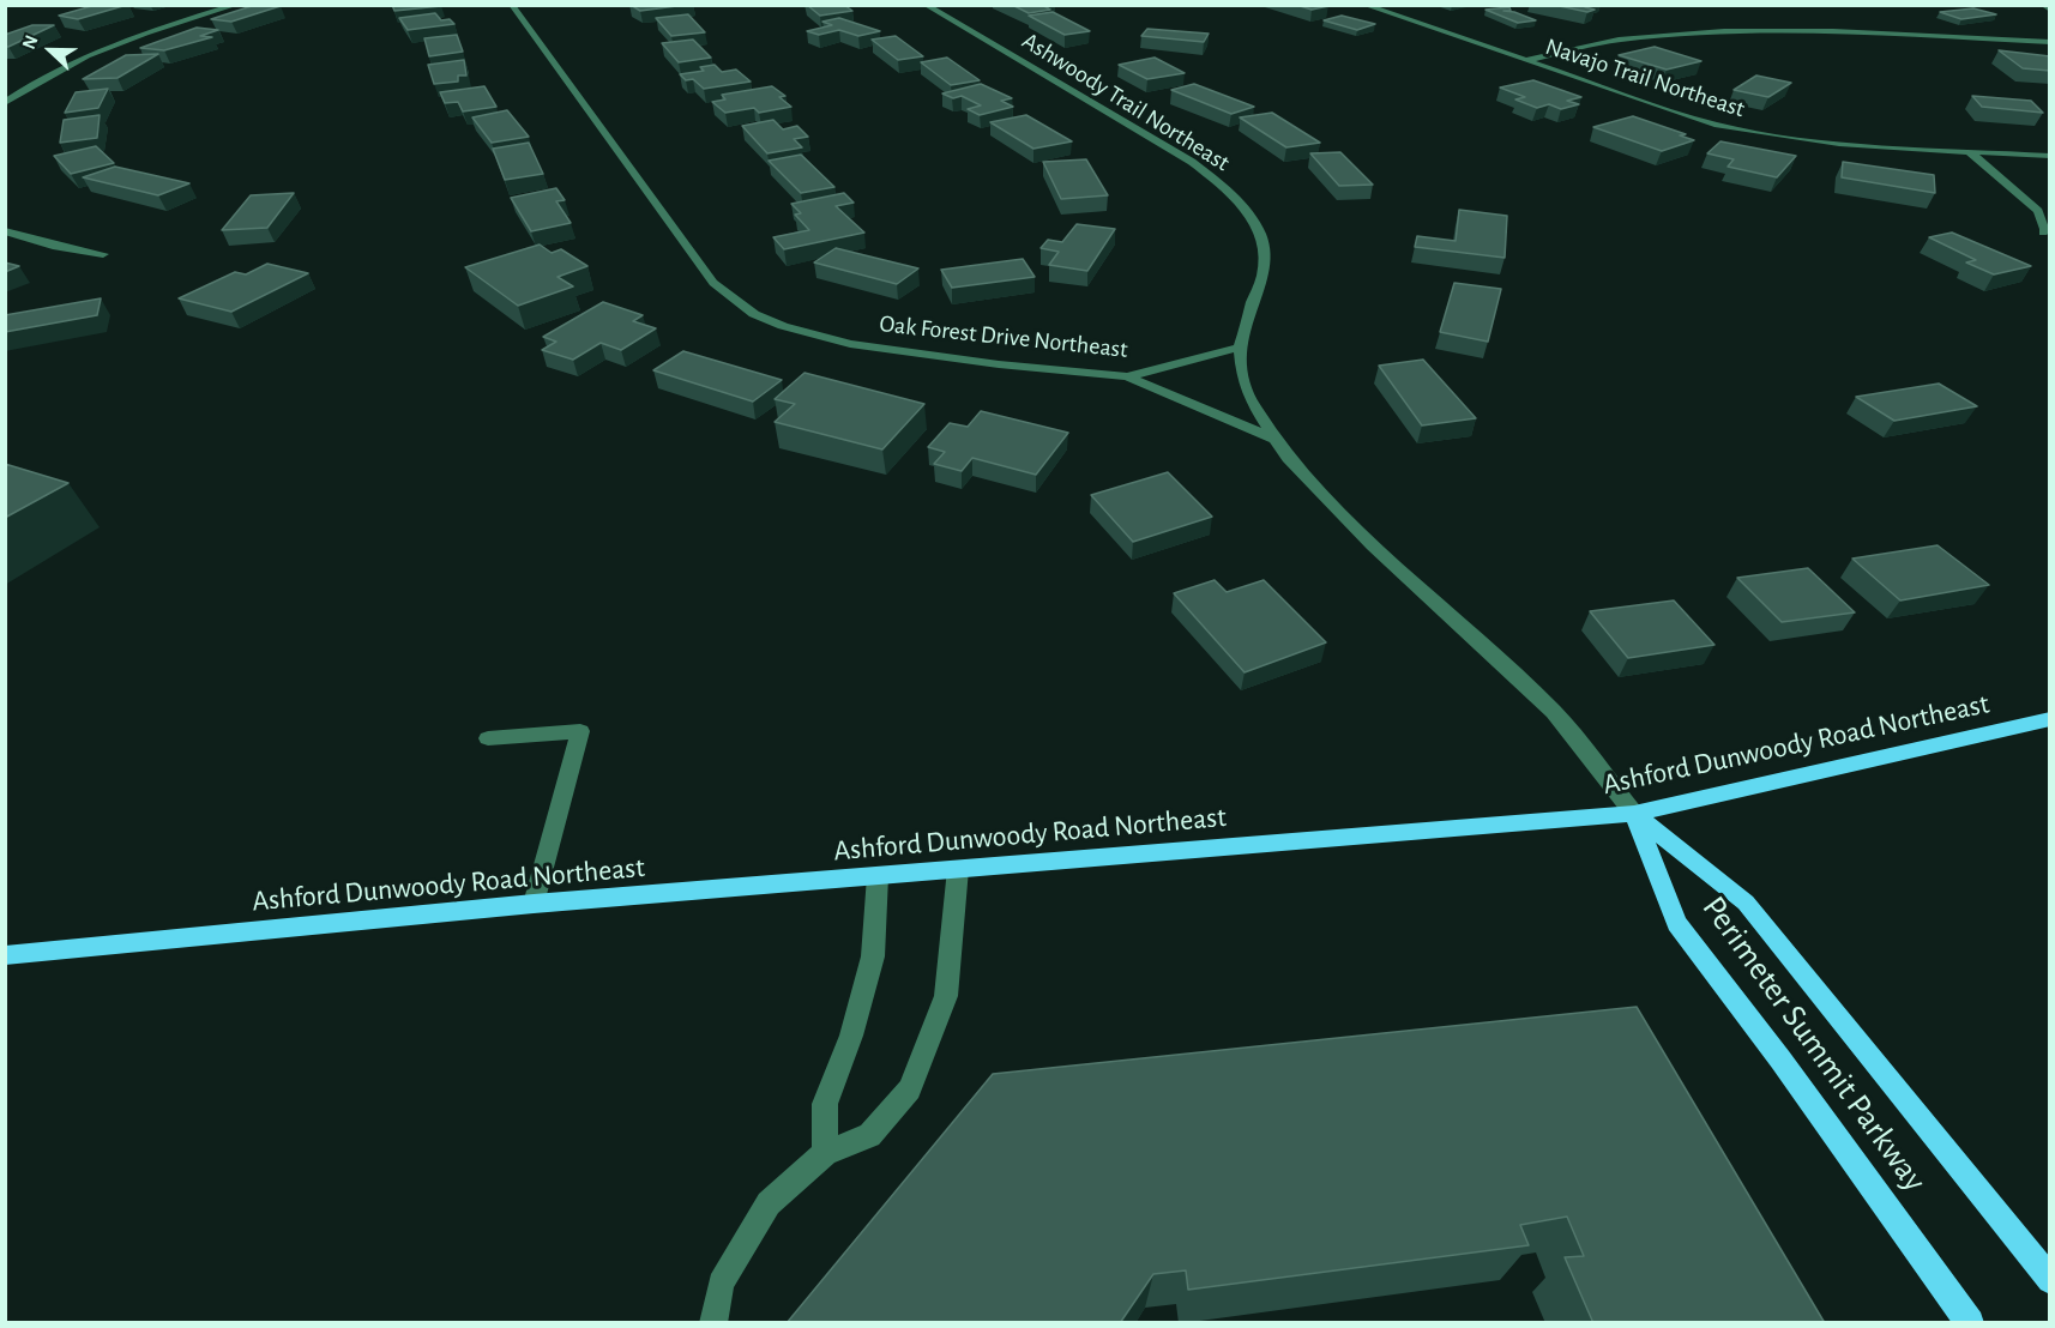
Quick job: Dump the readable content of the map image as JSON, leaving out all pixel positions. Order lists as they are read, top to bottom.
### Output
{
  "streets": {
    "main road": ["Ashford Dunwoody Road Northeast", "Perimeter Summit Parkway"],
    "street": ["Navajo Trail Northeast", "Ashwoody Trail Northeast", "Oak Forest Drive Northeast"]
  },
  "crossings": [
    ["Ashwoody Trail Northeast", "Oak Forest Drive Northeast"],
    ["Ashford Dunwoody Road Northeast", "Perimeter Summit Parkway"]
  ],
  "north": "left"
}
